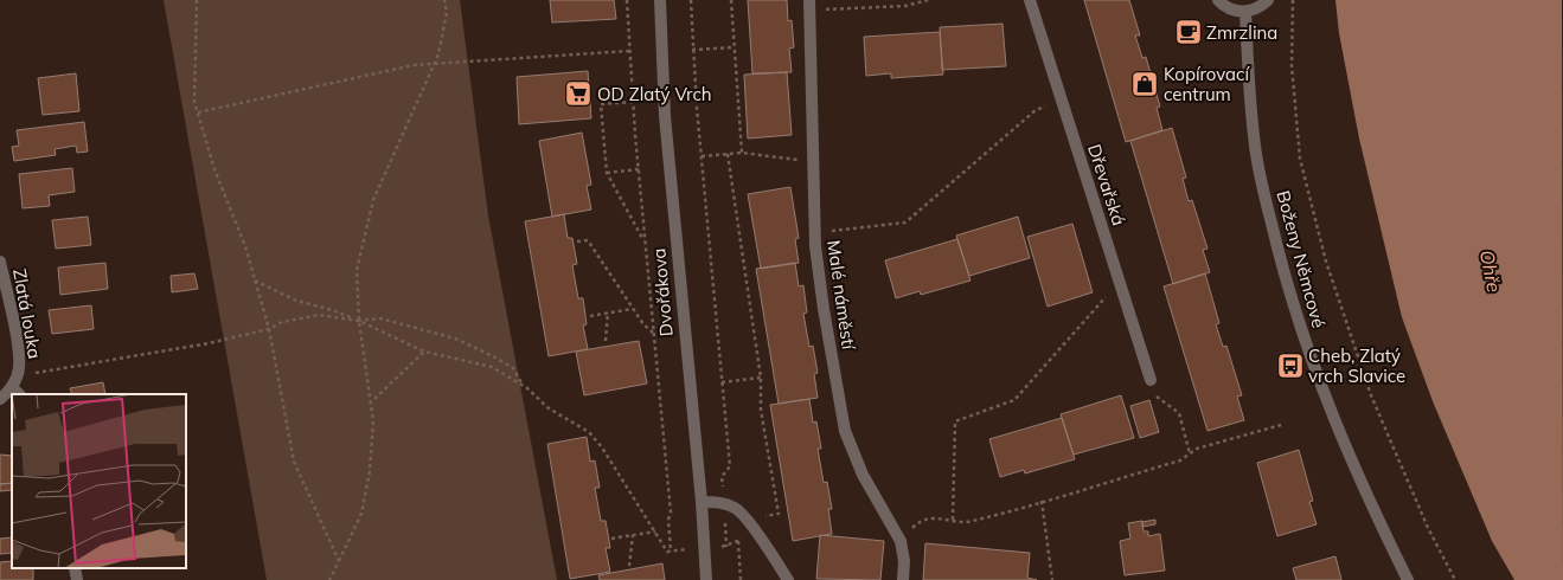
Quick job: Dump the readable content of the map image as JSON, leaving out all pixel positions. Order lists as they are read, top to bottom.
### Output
{
  "streets": {
    "street": [
      "Dřevařská",
      "Boženy Němcové",
      "Dvořákova",
      "Malé náměstí",
      "Zlatá louka"
    ]
  },
  "water": ["Ohře"],
  "places": {
    "cafe": ["Zmrzlina"],
    "shop": ["Kopírovací centrum"],
    "supermarket": ["OD Zlatý Vrch"],
    "bus stop": ["Cheb, Zlatý vrch Slavice"]
  }
}
